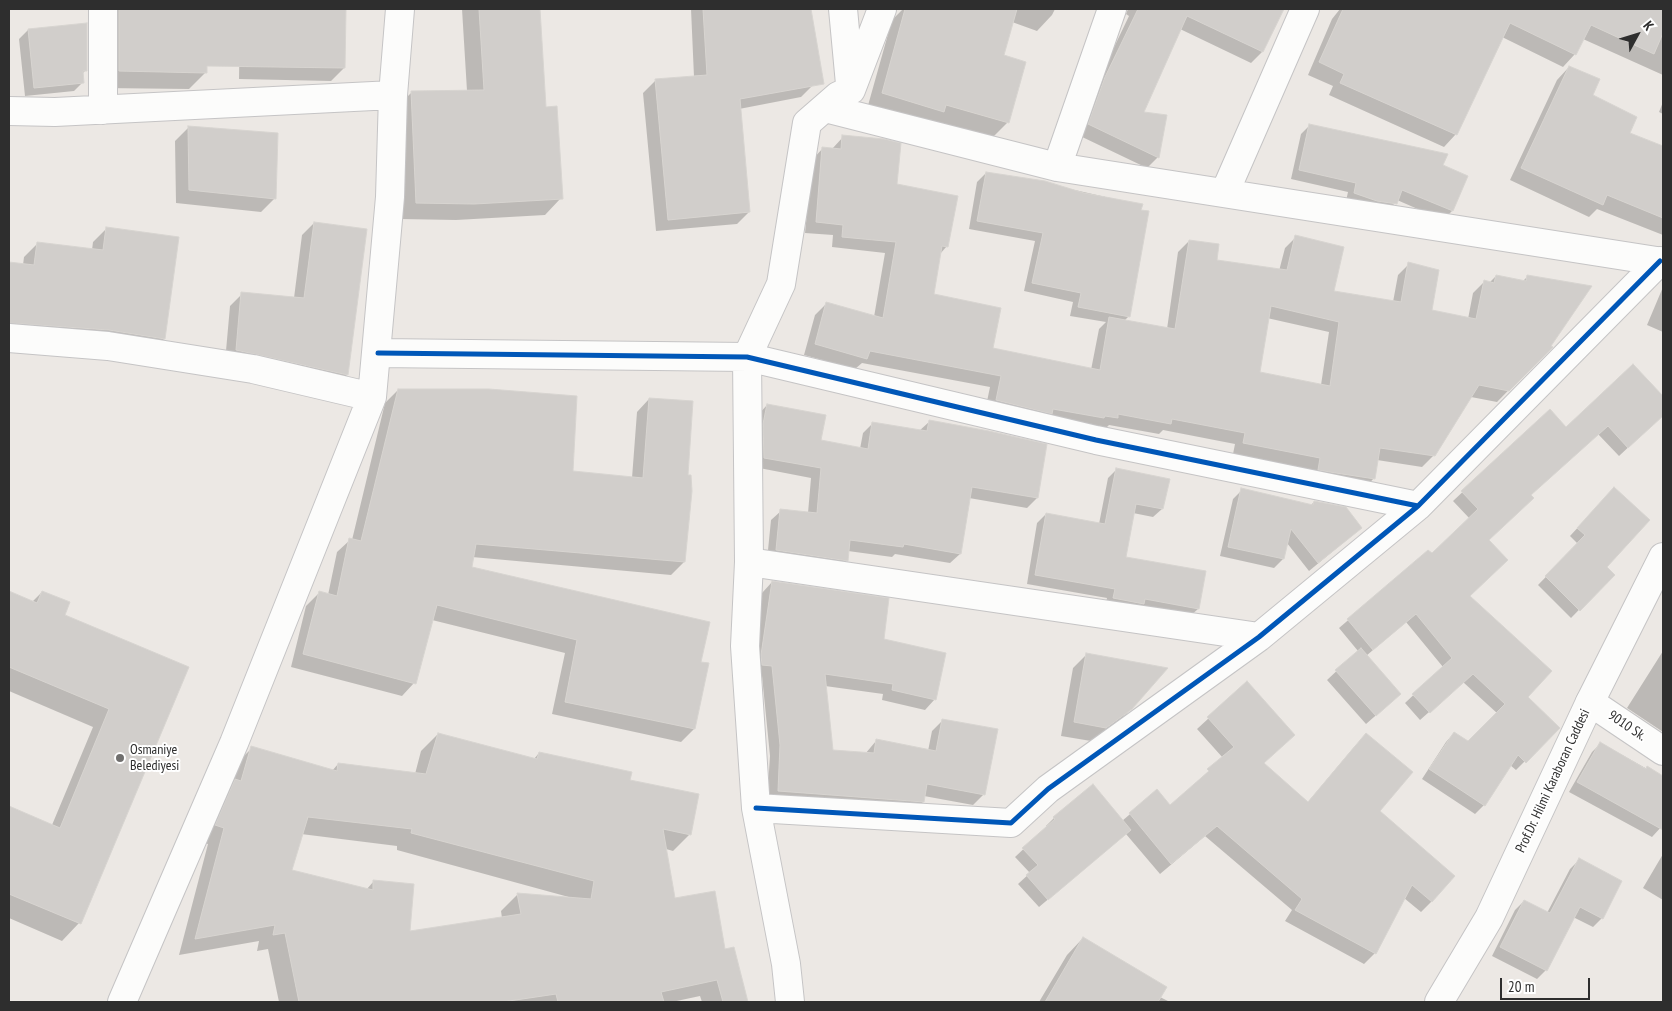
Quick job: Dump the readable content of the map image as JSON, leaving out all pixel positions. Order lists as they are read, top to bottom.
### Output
{
  "streets": {
    "street": ["9010 Sk.", "Prof.Dr. Hilmi Karaboran Caddesi"]
  },
  "crossings": [
    ["9010 Sk.", "Prof.Dr. Hilmi Karaboran Caddesi"]
  ],
  "places": ["Osmaniye Belediyesi"],
  "scale_bar": "20 m",
  "north": "top right"
}
